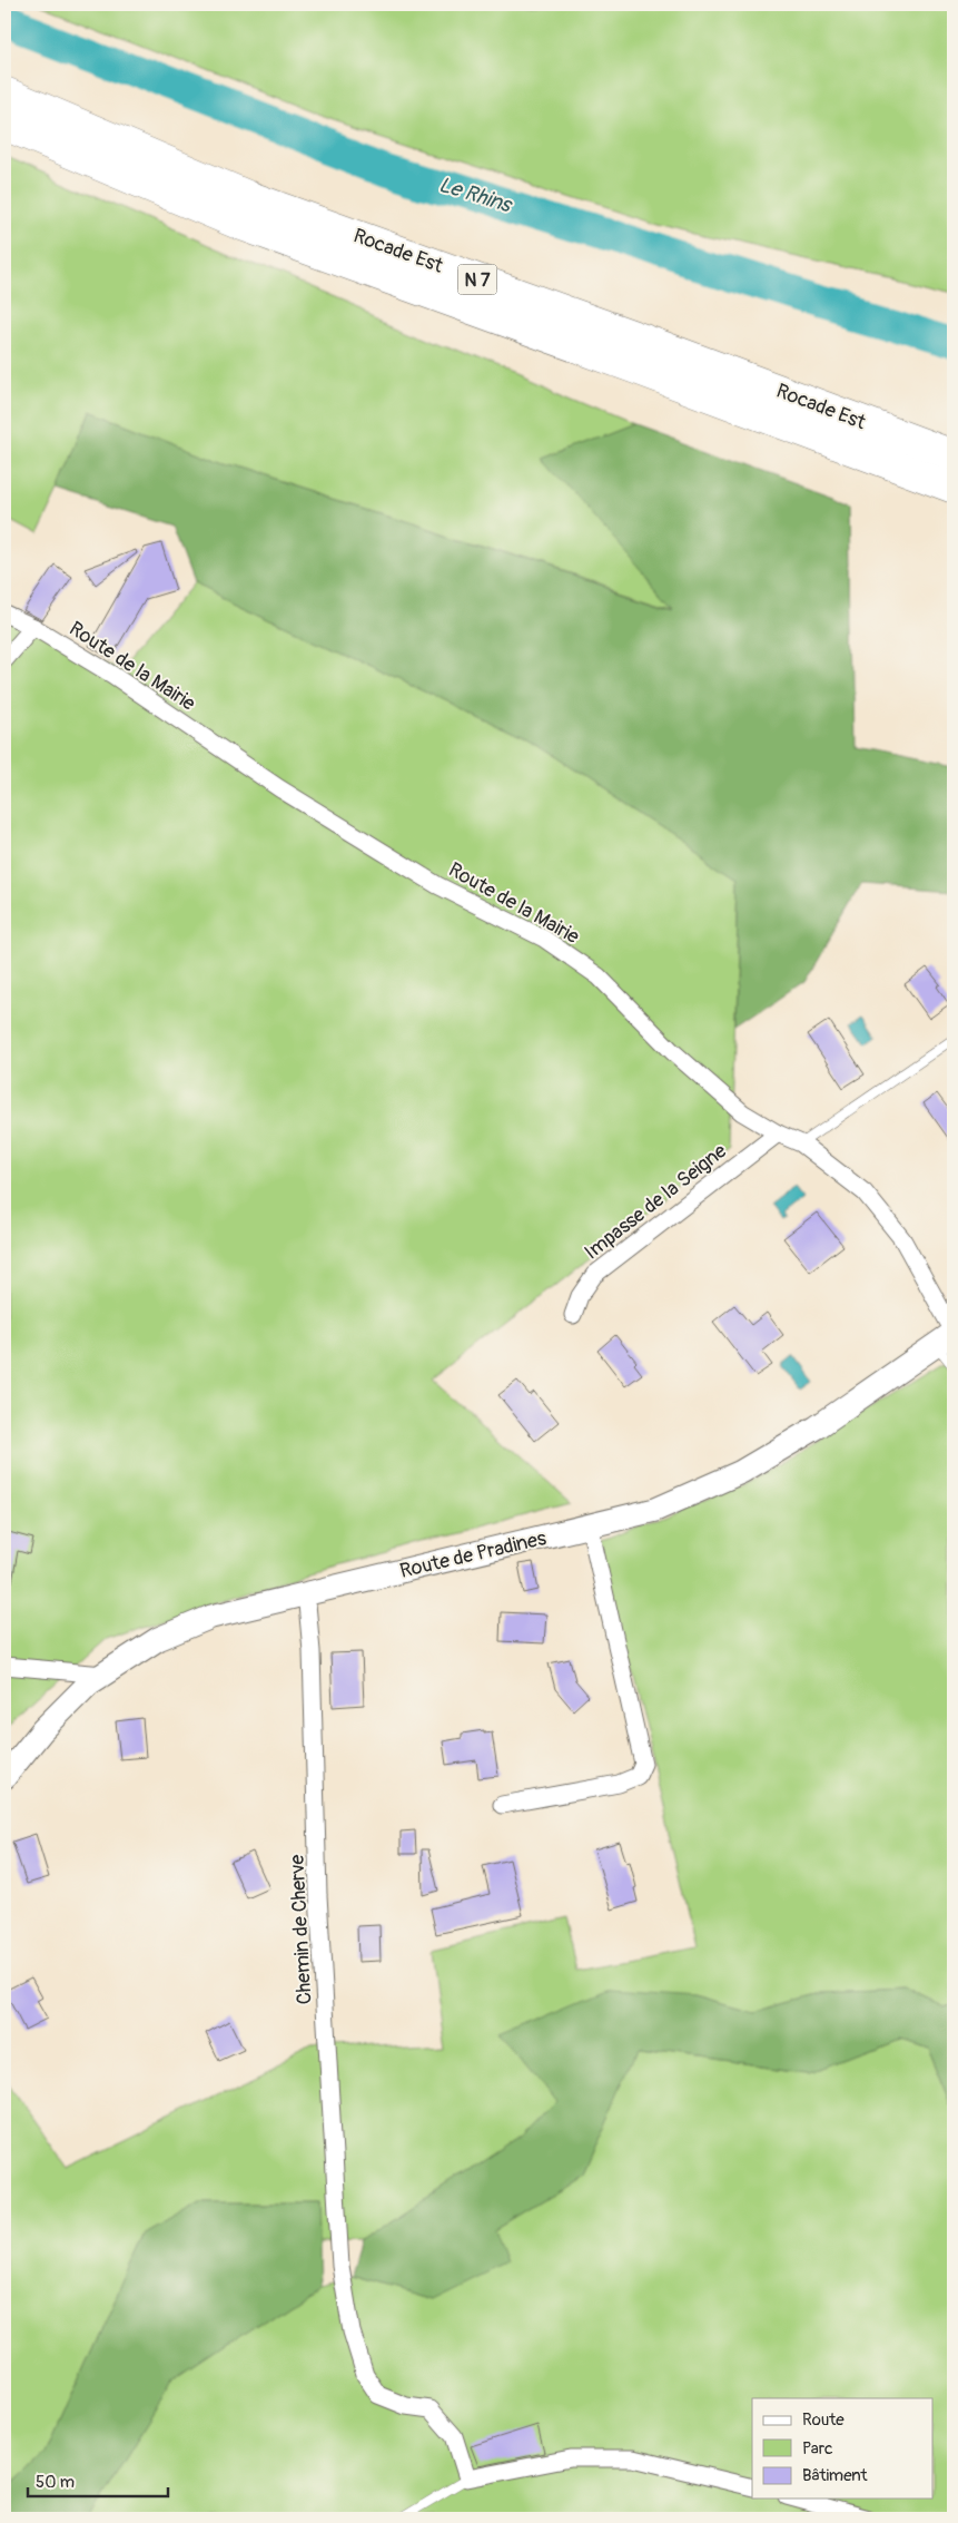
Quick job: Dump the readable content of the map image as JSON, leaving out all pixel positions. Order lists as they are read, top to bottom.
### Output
{
  "streets": {
    "highway": ["Rocade Est", "N 7"],
    "street": [
      "Route de la Mairie",
      "Impasse de la Seigne",
      "Route de Pradines",
      "Chemin de Cherve"
    ]
  },
  "crossings": [
    ["Route de la Mairie", "Impasse de la Seigne"],
    ["Route de la Mairie", "Route de Pradines"],
    ["Route de Pradines", "Chemin de Cherve"]
  ],
  "water": ["Le Rhins"],
  "legend": ["Route", "Parc", "Bâtiment"],
  "scale_bar": "50 m"
}
